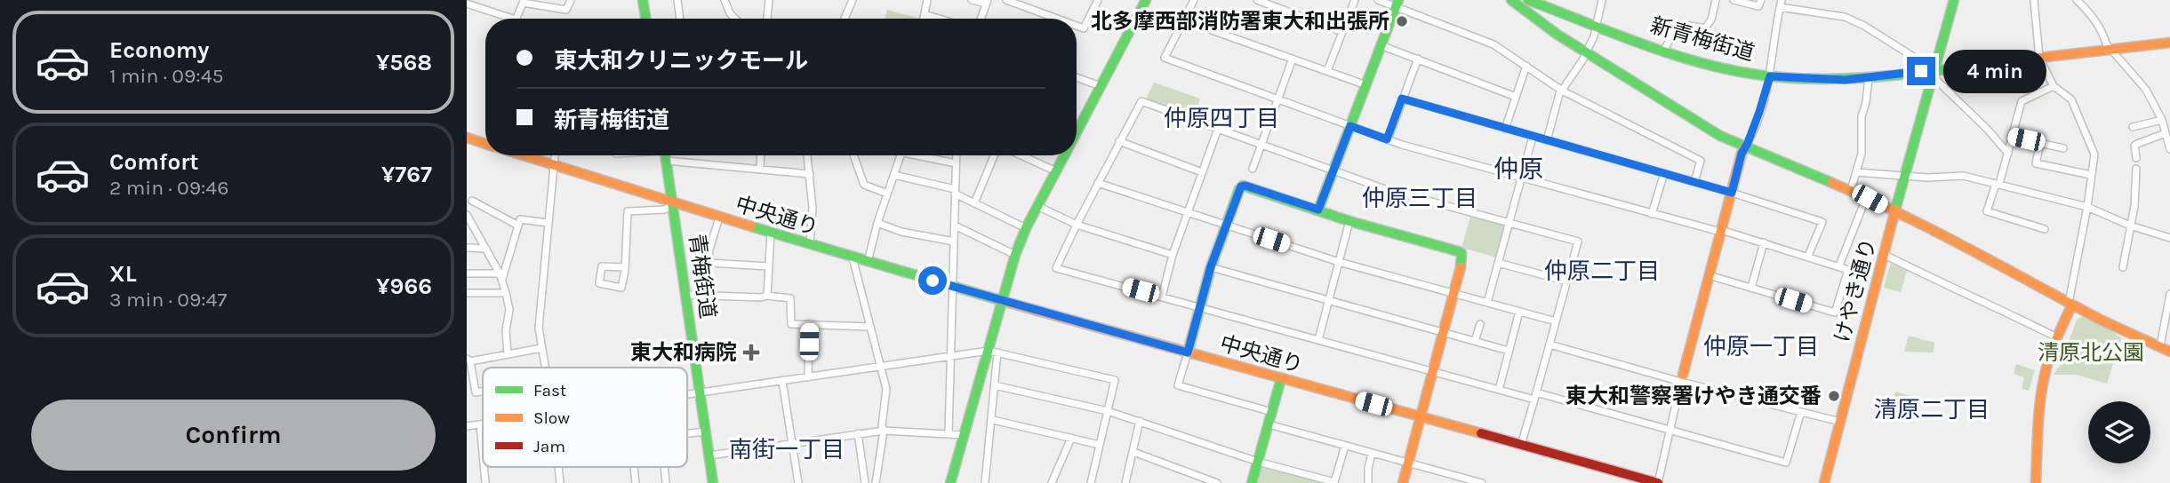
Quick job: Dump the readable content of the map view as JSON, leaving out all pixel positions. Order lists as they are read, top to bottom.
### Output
{
  "streets": {
    "street": [
      "新青梅街道",
      "中央通り",
      "青梅街道",
      "けやき通り"
    ]
  },
  "crossings": [
    ["新青梅街道", "けやき通り"],
    ["中央通り", "青梅街道"]
  ],
  "districts": [
    "仲原四丁目",
    "仲原",
    "仲原三丁目",
    "仲原二丁目",
    "仲原一丁目",
    "清原二丁目",
    "南街一丁目"
  ],
  "parks": ["清原北公園"],
  "places": {
    "other": ["北多摩西部消防署東大和出張所", "東大和警察署けやき通交番"],
    "health": ["東大和病院"]
  },
  "legend": ["Fast", "Slow", "Jam"],
  "page": {
    "list": [
      {
        "name": "Economy",
        "note": "1 min · 09:45",
        "value": "¥568"
      },
      {
        "name": "Comfort",
        "note": "2 min · 09:46",
        "value": "¥767"
      },
      {
        "name": "XL",
        "note": "3 min · 09:47",
        "value": "¥966"
      }
    ],
    "banner": ["東大和クリニックモール", "新青梅街道"],
    "bubble": "4 min",
    "buttons": "Confirm"
  }
}
